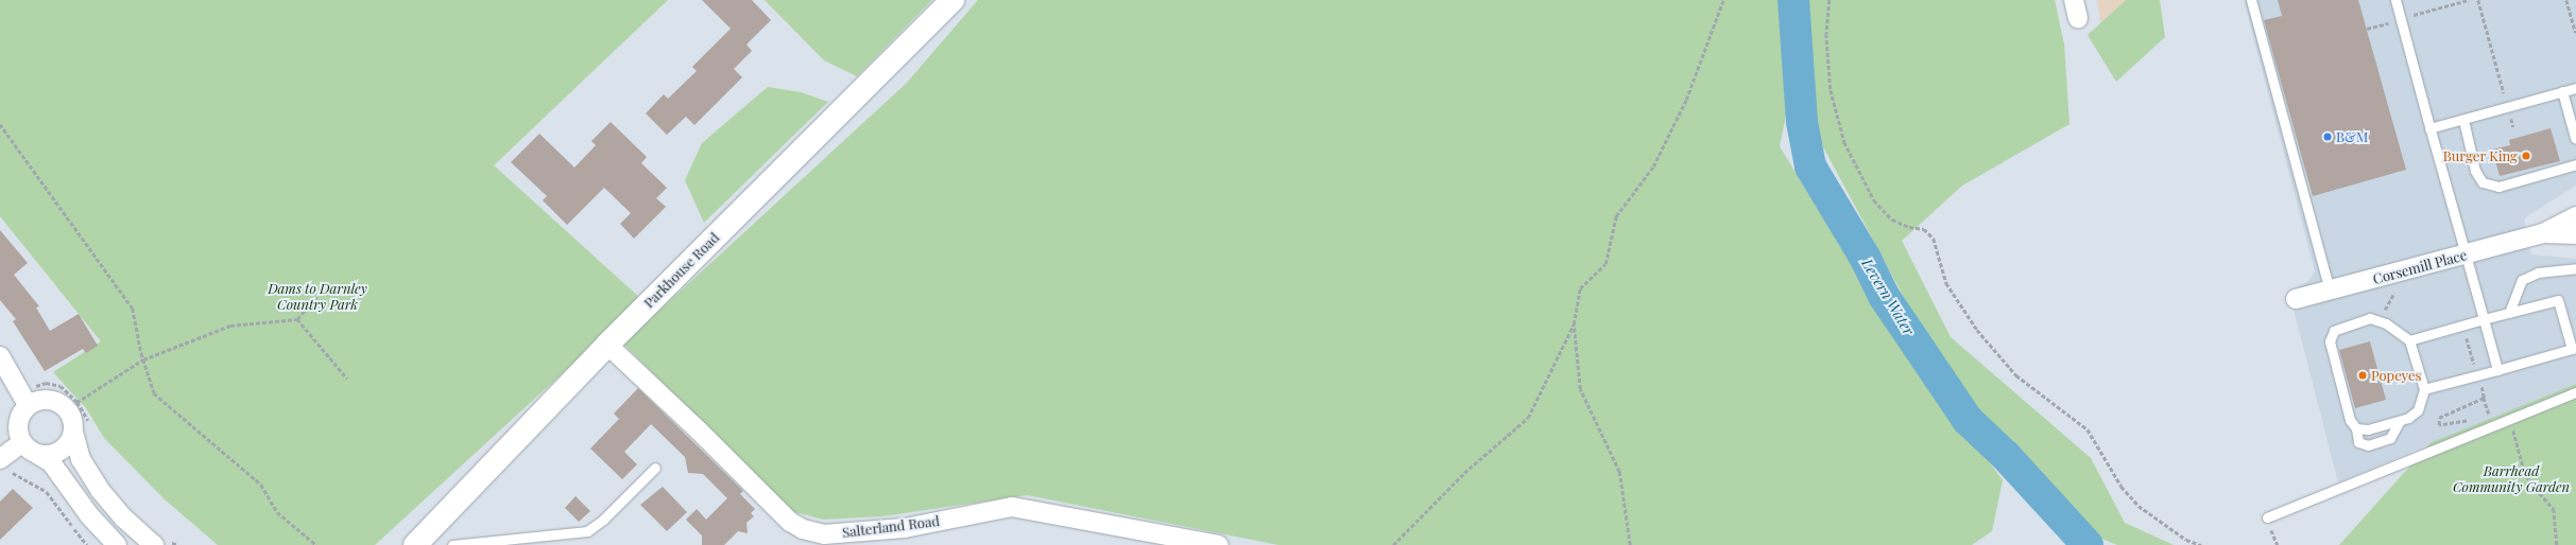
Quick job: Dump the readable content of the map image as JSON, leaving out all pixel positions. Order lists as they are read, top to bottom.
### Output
{
  "streets": {
    "main road": ["Parkhouse Road"],
    "street": ["Corsemill Place", "Salterland Road"]
  },
  "crossings": [
    ["Parkhouse Road", "Salterland Road"]
  ],
  "water": ["Levern Water"],
  "parks": ["Dams to Darnley Country Park", "Barrhead Community Garden"],
  "places": ["B&M", "Burger King", "Popeyes"]
}
